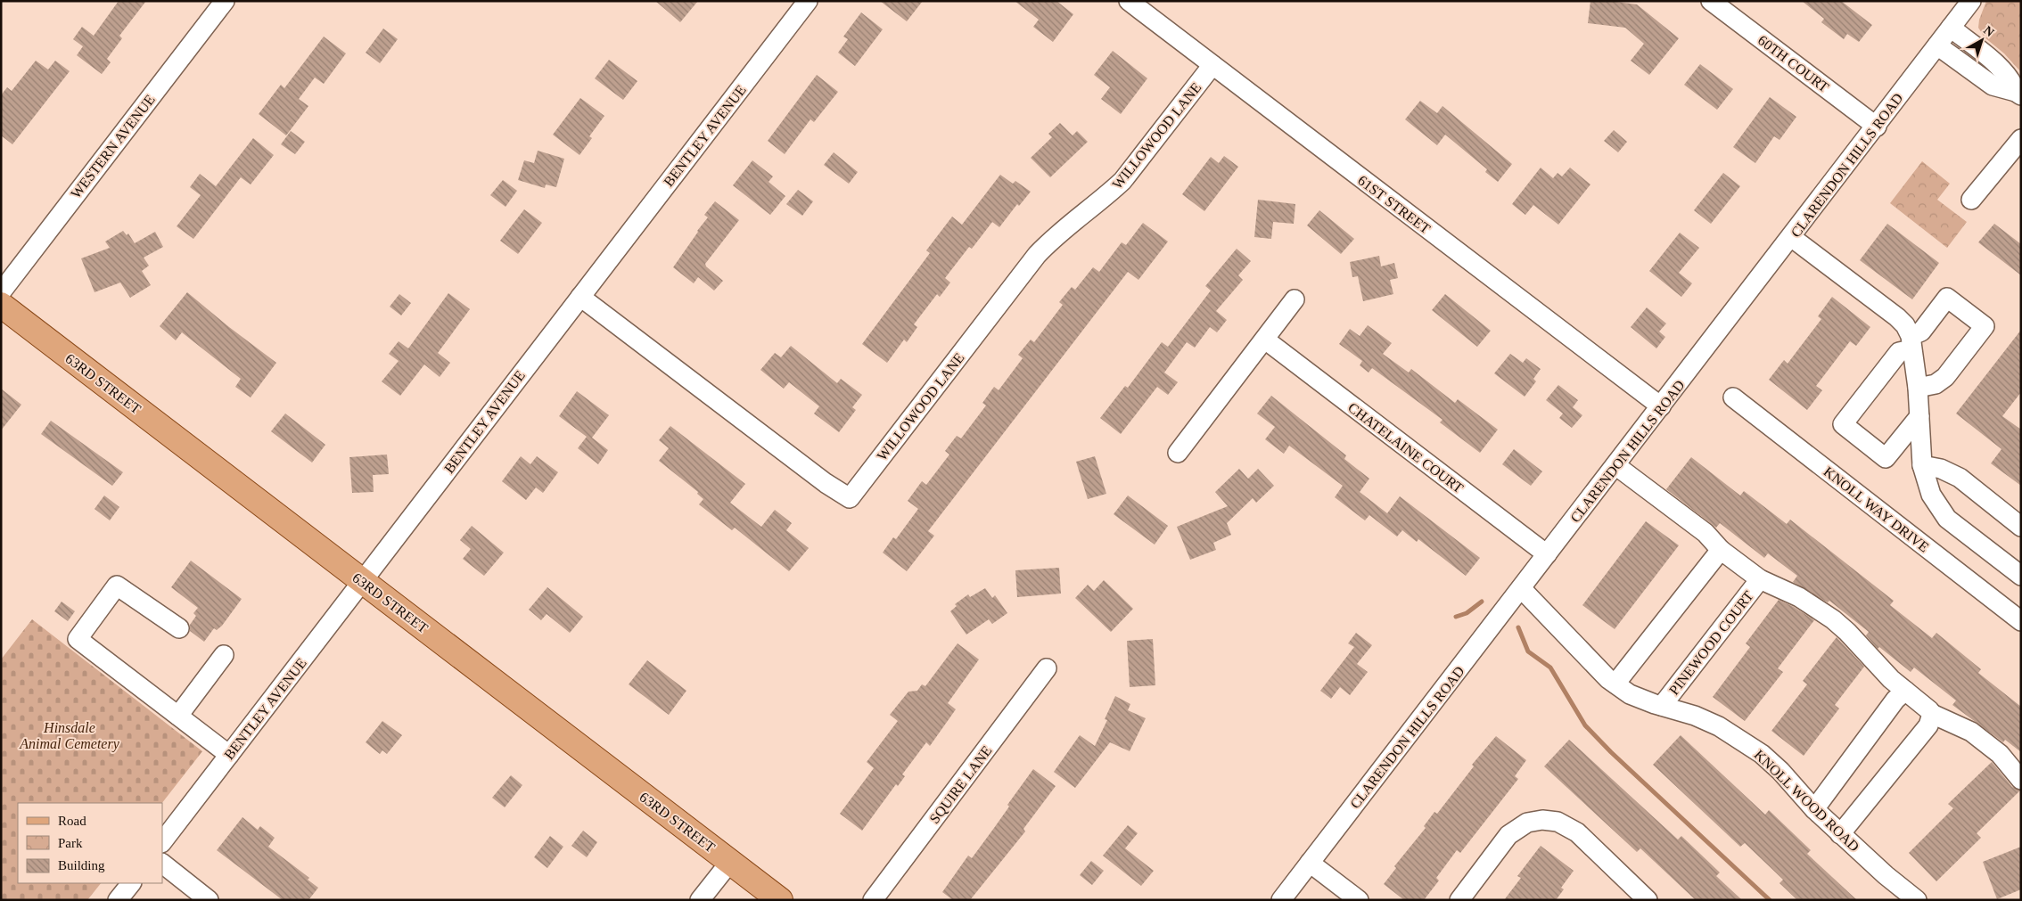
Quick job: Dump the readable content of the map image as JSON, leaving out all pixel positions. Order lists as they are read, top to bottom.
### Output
{
  "streets": {
    "main road": ["63RD STREET"],
    "street": [
      "60TH COURT",
      "BENTLEY AVENUE",
      "WILLOWOOD LANE",
      "WESTERN AVENUE",
      "CLARENDON HILLS ROAD",
      "61ST STREET",
      "CHATELAINE COURT",
      "KNOLL WAY DRIVE",
      "PINEWOOD COURT",
      "SQUIRE LANE",
      "KNOLL WOOD ROAD"
    ]
  },
  "crossings": [
    ["60TH COURT", "CLARENDON HILLS ROAD"],
    ["BENTLEY AVENUE", "WILLOWOOD LANE"],
    ["BENTLEY AVENUE", "63RD STREET"],
    ["WILLOWOOD LANE", "61ST STREET"],
    ["CLARENDON HILLS ROAD", "61ST STREET"],
    ["CLARENDON HILLS ROAD", "CHATELAINE COURT"],
    ["CLARENDON HILLS ROAD", "KNOLL WOOD ROAD"],
    ["PINEWOOD COURT", "KNOLL WOOD ROAD"]
  ],
  "parks": ["Hinsdale Animal Cemetery"],
  "legend": ["Road", "Park", "Building"],
  "north": "top right"
}
